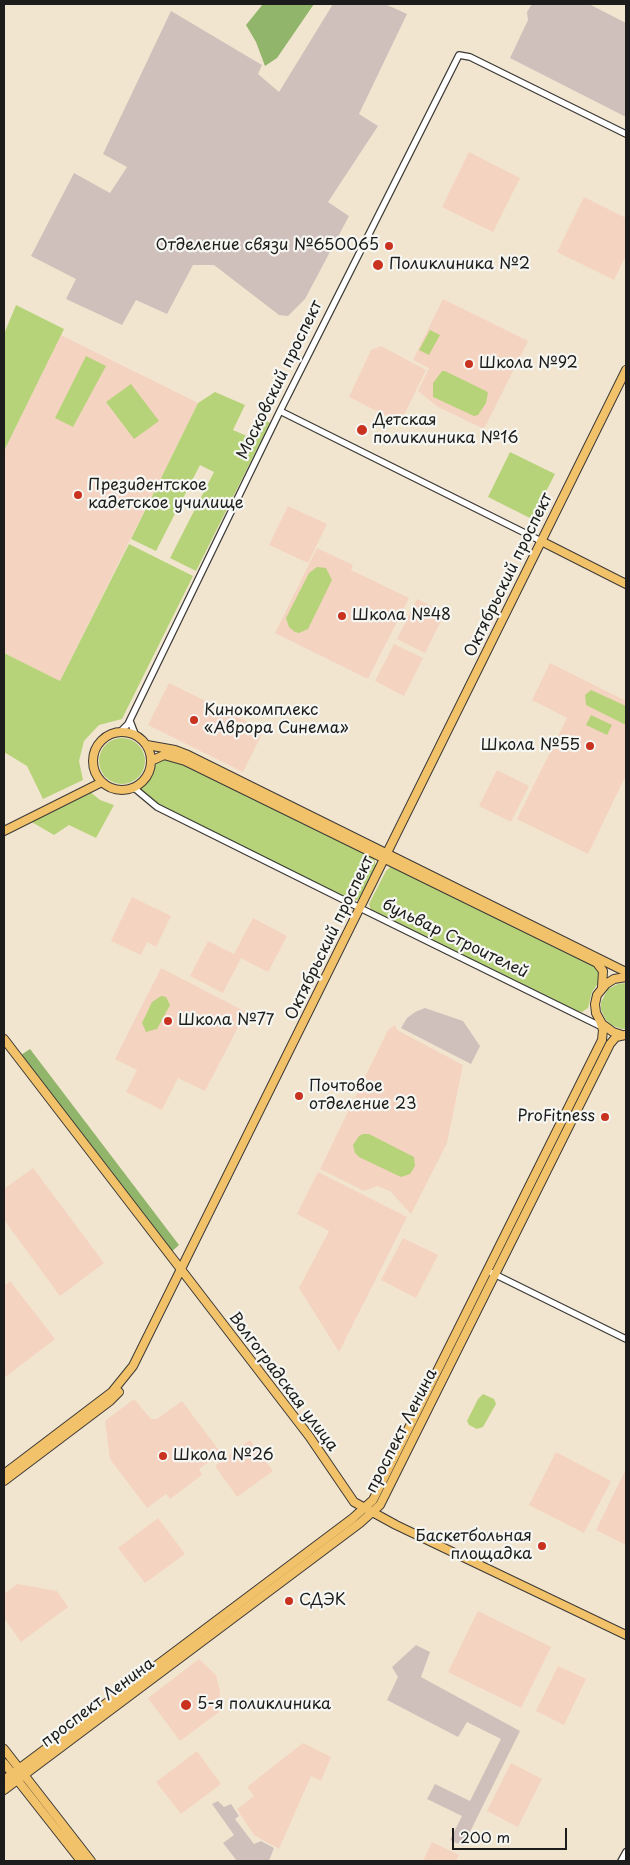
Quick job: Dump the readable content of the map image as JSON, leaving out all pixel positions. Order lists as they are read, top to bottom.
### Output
{
  "streets": {
    "main road": ["Октябрьский проспект", "Волгоградская улица", "проспект Ленина"],
    "street": ["Московский проспект", "бульвар Строителей"]
  },
  "crossings": [
    ["Московский проспект", "бульвар Строителей"],
    ["Октябрьский проспект", "бульвар Строителей"],
    ["Октябрьский проспект", "Волгоградская улица"],
    ["бульвар Строителей", "проспект Ленина"],
    ["Волгоградская улица", "проспект Ленина"]
  ],
  "places": [
    "Отделение связи №650065",
    "Поликлиника №2",
    "Школа №92",
    "Детская поликлиника №16",
    "Президентское кадетское училище",
    "Школа №48",
    "Кинокомплекс «Аврора Синема»",
    "Школа №55",
    "Школа №77",
    "Почтовое отделение 23",
    "ProFitness",
    "Школа №26",
    "Баскетбольная площадка",
    "СДЭК",
    "5-я поликлиника"
  ],
  "scale_bar": "200 m"
}
